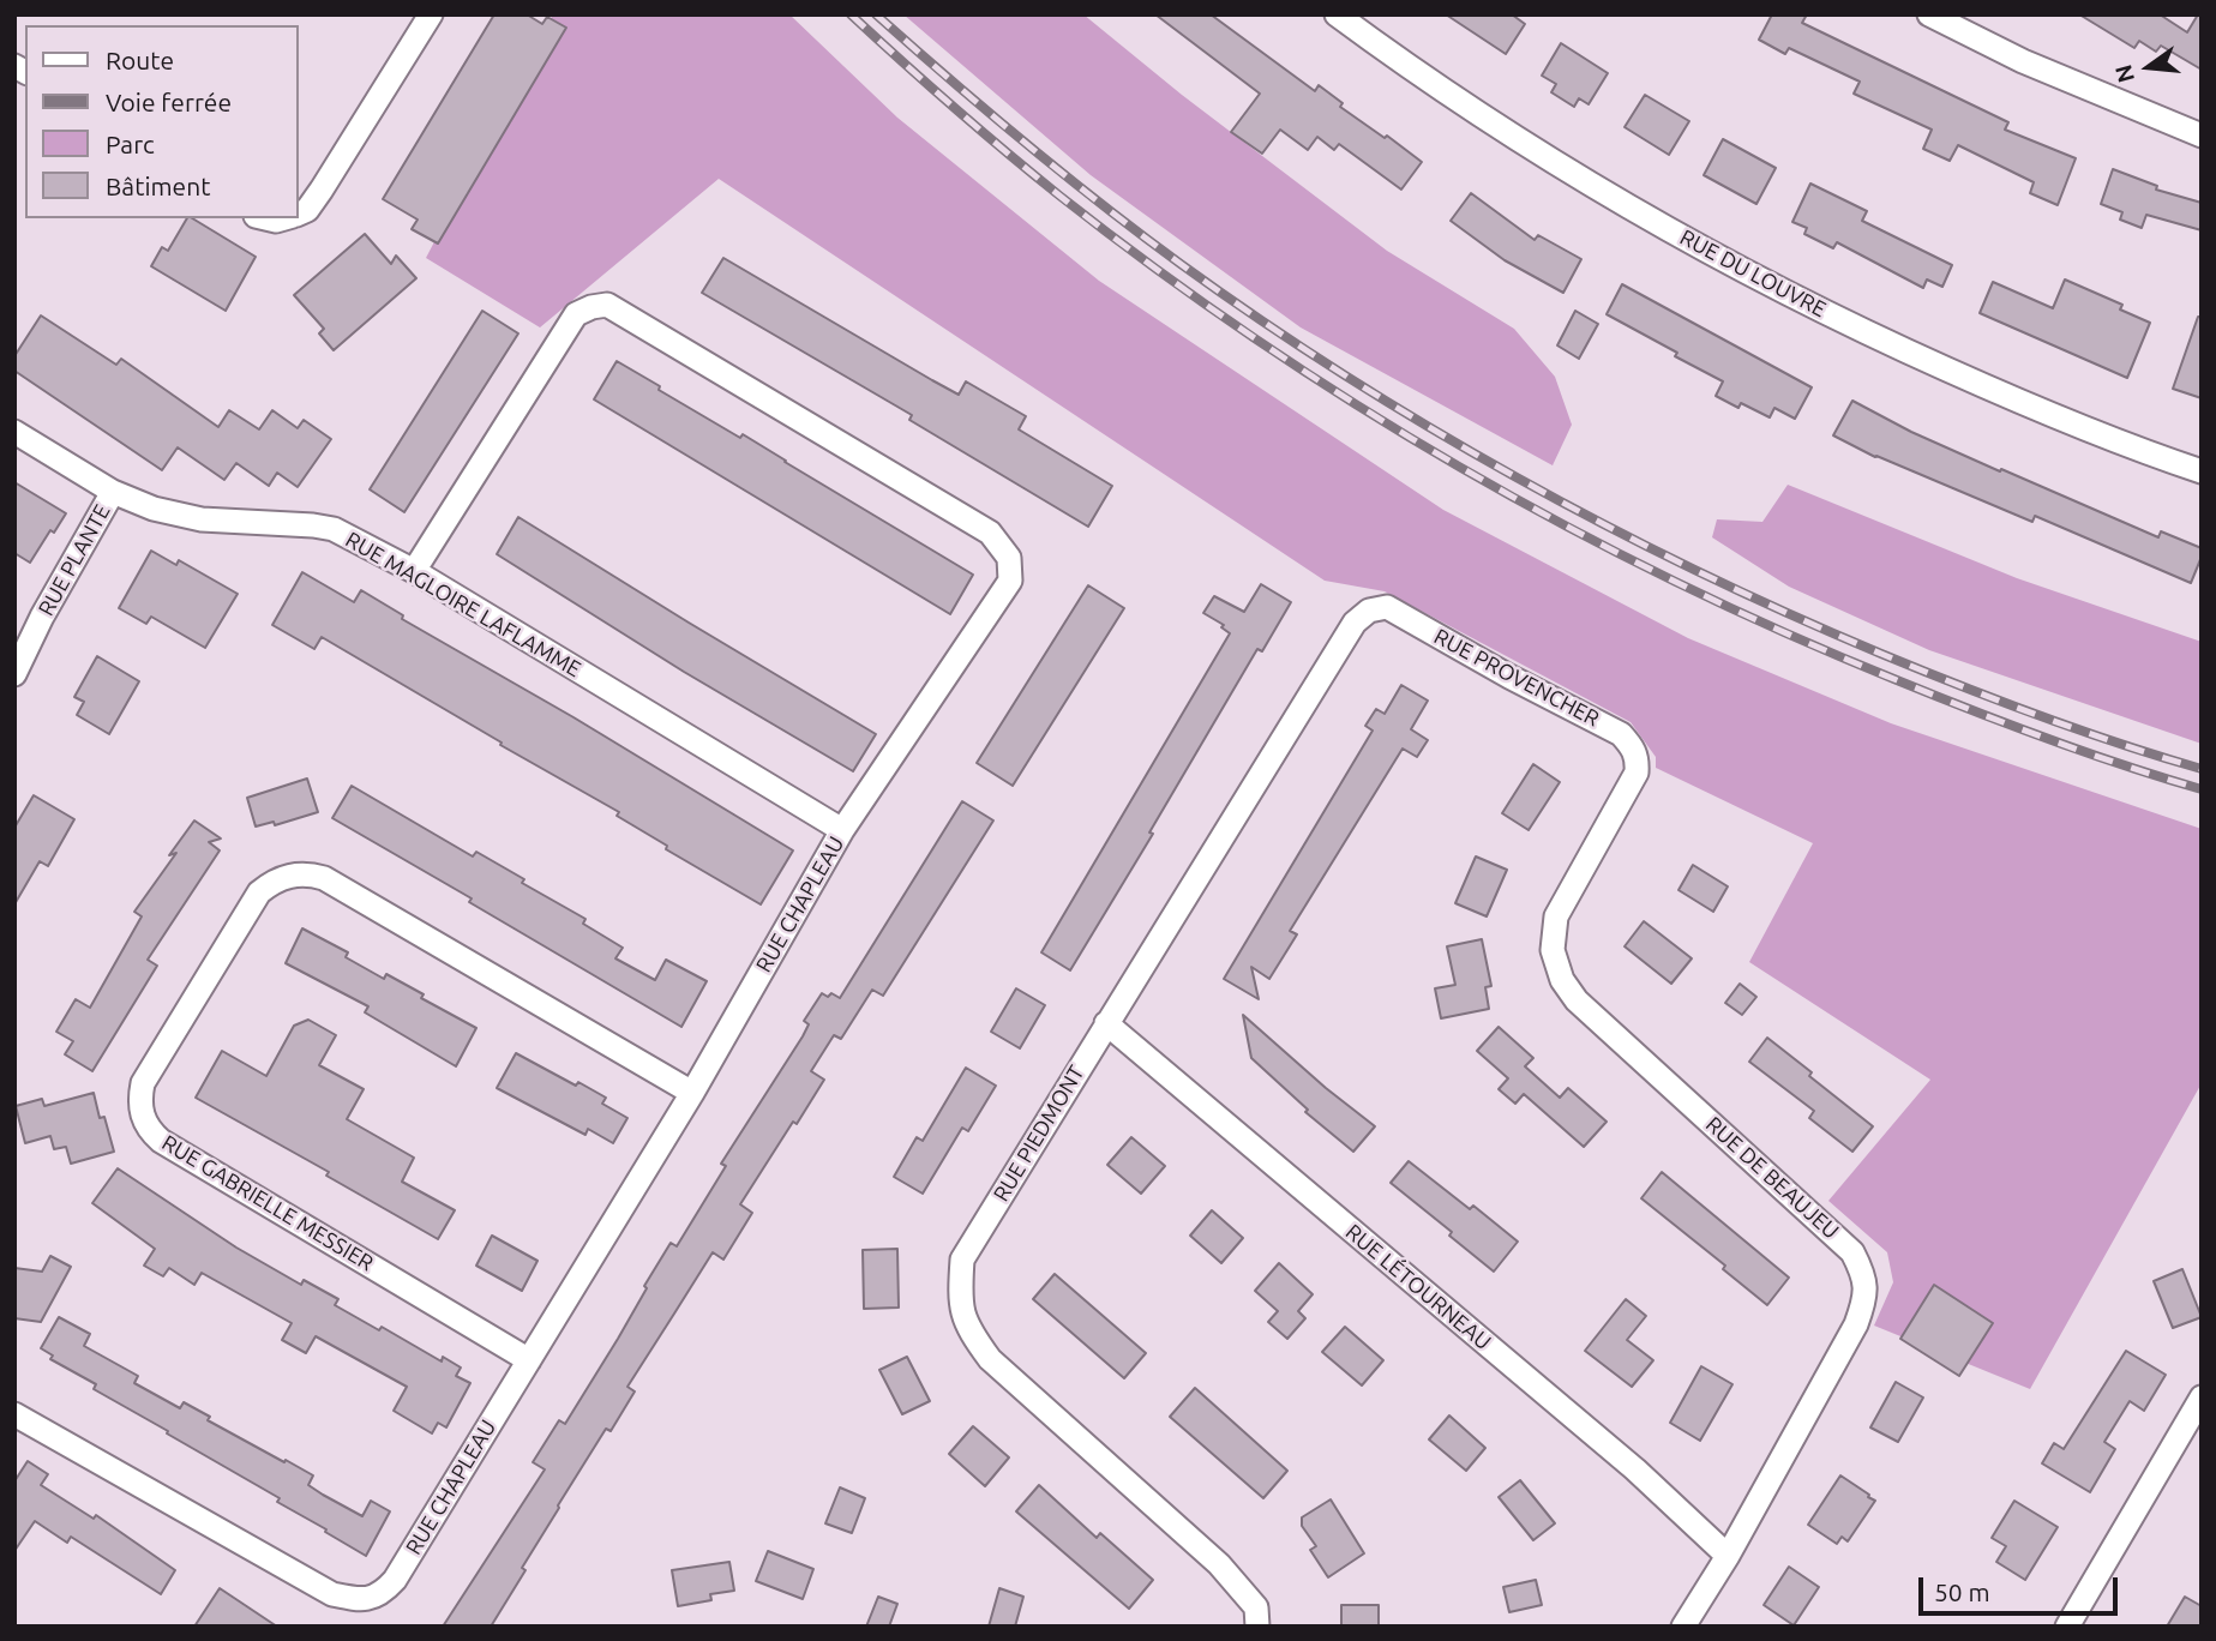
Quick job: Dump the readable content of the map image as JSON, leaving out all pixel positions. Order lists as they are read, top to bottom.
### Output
{
  "streets": {
    "street": [
      "RUE DU LOUVRE",
      "RUE PLANTE",
      "RUE MAGLOIRE LAFLAMME",
      "RUE PROVENCHER",
      "RUE CHAPLEAU",
      "RUE PIEDMONT",
      "RUE DE BEAUJEU",
      "RUE GABRIELLE MESSIER",
      "RUE LÉTOURNEAU"
    ]
  },
  "crossings": [
    ["RUE PLANTE", "RUE MAGLOIRE LAFLAMME"],
    ["RUE MAGLOIRE LAFLAMME", "RUE CHAPLEAU"],
    ["RUE PROVENCHER", "RUE PIEDMONT"],
    ["RUE PROVENCHER", "RUE DE BEAUJEU"],
    ["RUE CHAPLEAU", "RUE GABRIELLE MESSIER"],
    ["RUE PIEDMONT", "RUE LÉTOURNEAU"],
    ["RUE DE BEAUJEU", "RUE LÉTOURNEAU"]
  ],
  "legend": [
    "Route",
    "Voie ferrée",
    "Parc",
    "Bâtiment"
  ],
  "scale_bar": "50 m",
  "north": "left"
}
